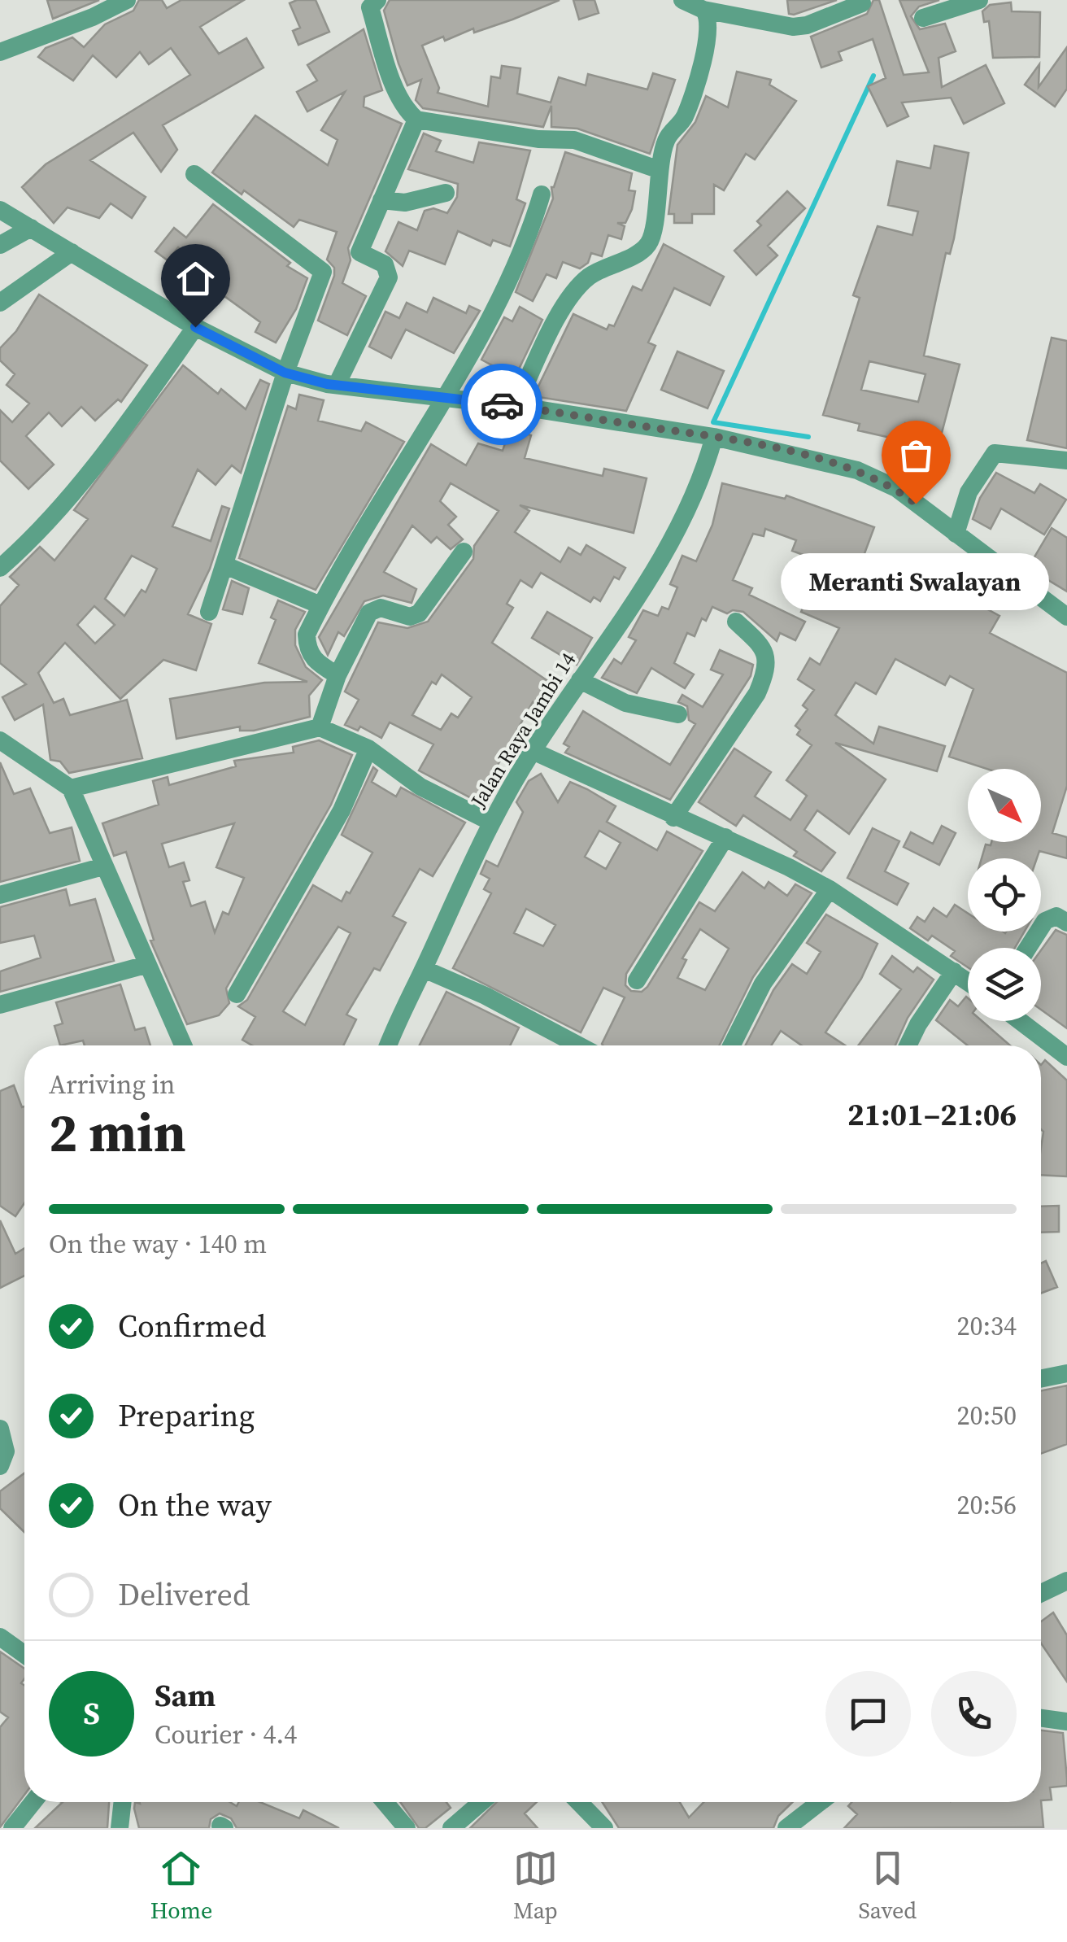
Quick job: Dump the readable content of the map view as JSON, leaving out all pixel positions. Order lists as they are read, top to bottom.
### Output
{
  "streets": {
    "street": ["Jalan Raya Jambi 14"]
  },
  "places": ["Meranti Swalayan"],
  "north": "bottom right",
  "page": {
    "bubble": "Meranti Swalayan",
    "heading": ["2 min", "Arriving in", "21:01–21:06"],
    "panel": ["Sam", "Courier · 4.4"],
    "bar": "On the way · 140 m",
    "list": [
      ["Confirmed", "20:34"],
      ["Preparing", "20:50"],
      ["On the way", "20:56"],
      "Delivered"
    ],
    "round": "S",
    "tabs": ["Home", "Map", "Saved"]
  }
}
